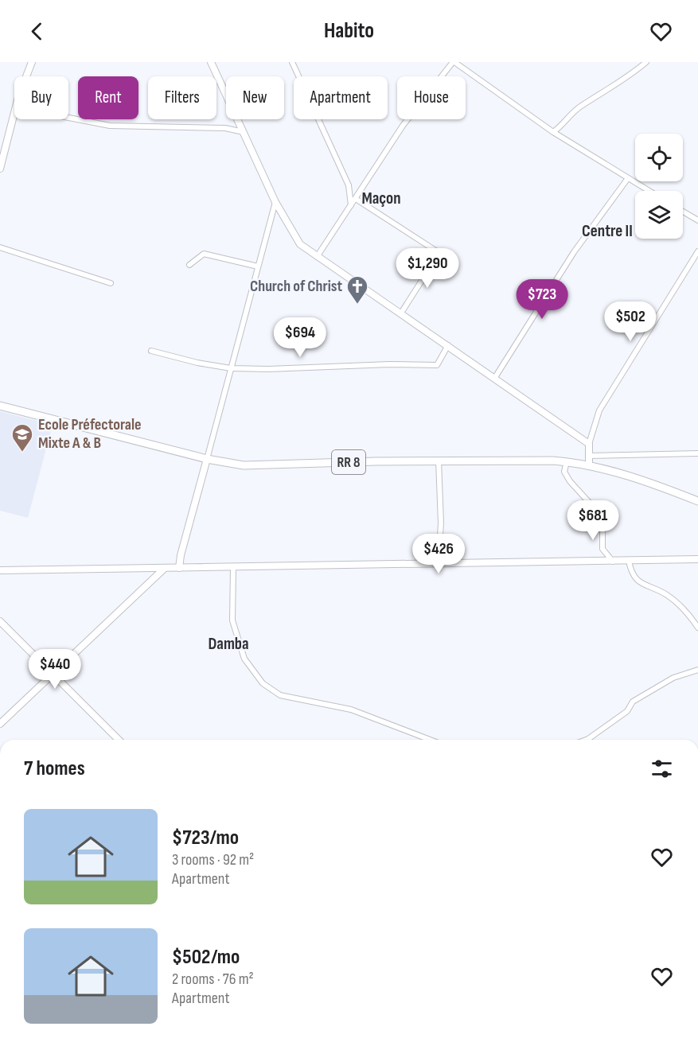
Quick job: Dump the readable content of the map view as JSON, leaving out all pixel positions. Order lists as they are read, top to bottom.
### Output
{
  "streets": {
    "main road": ["RR 8"]
  },
  "districts": ["Maçon", "Centre II", "Damba"],
  "places": {
    "church": ["Church of Christ"],
    "school or university": ["Ecole Préfectorale Mixte A & B"]
  },
  "page": {
    "header": "Habito",
    "chip": [
      "Buy",
      "Rent",
      "Filters",
      "New",
      "Apartment",
      "House"
    ],
    "price": [
      "$1,290",
      "$723",
      "$502",
      "$694",
      "$681",
      "$426",
      "$440"
    ],
    "heading": "7 homes",
    "list": [
      {
        "name": "$723/mo",
        "note": "3 rooms · 92 m² · Apartment"
      },
      {
        "name": "$502/mo",
        "note": "2 rooms · 76 m² · Apartment"
      }
    ]
  }
}
